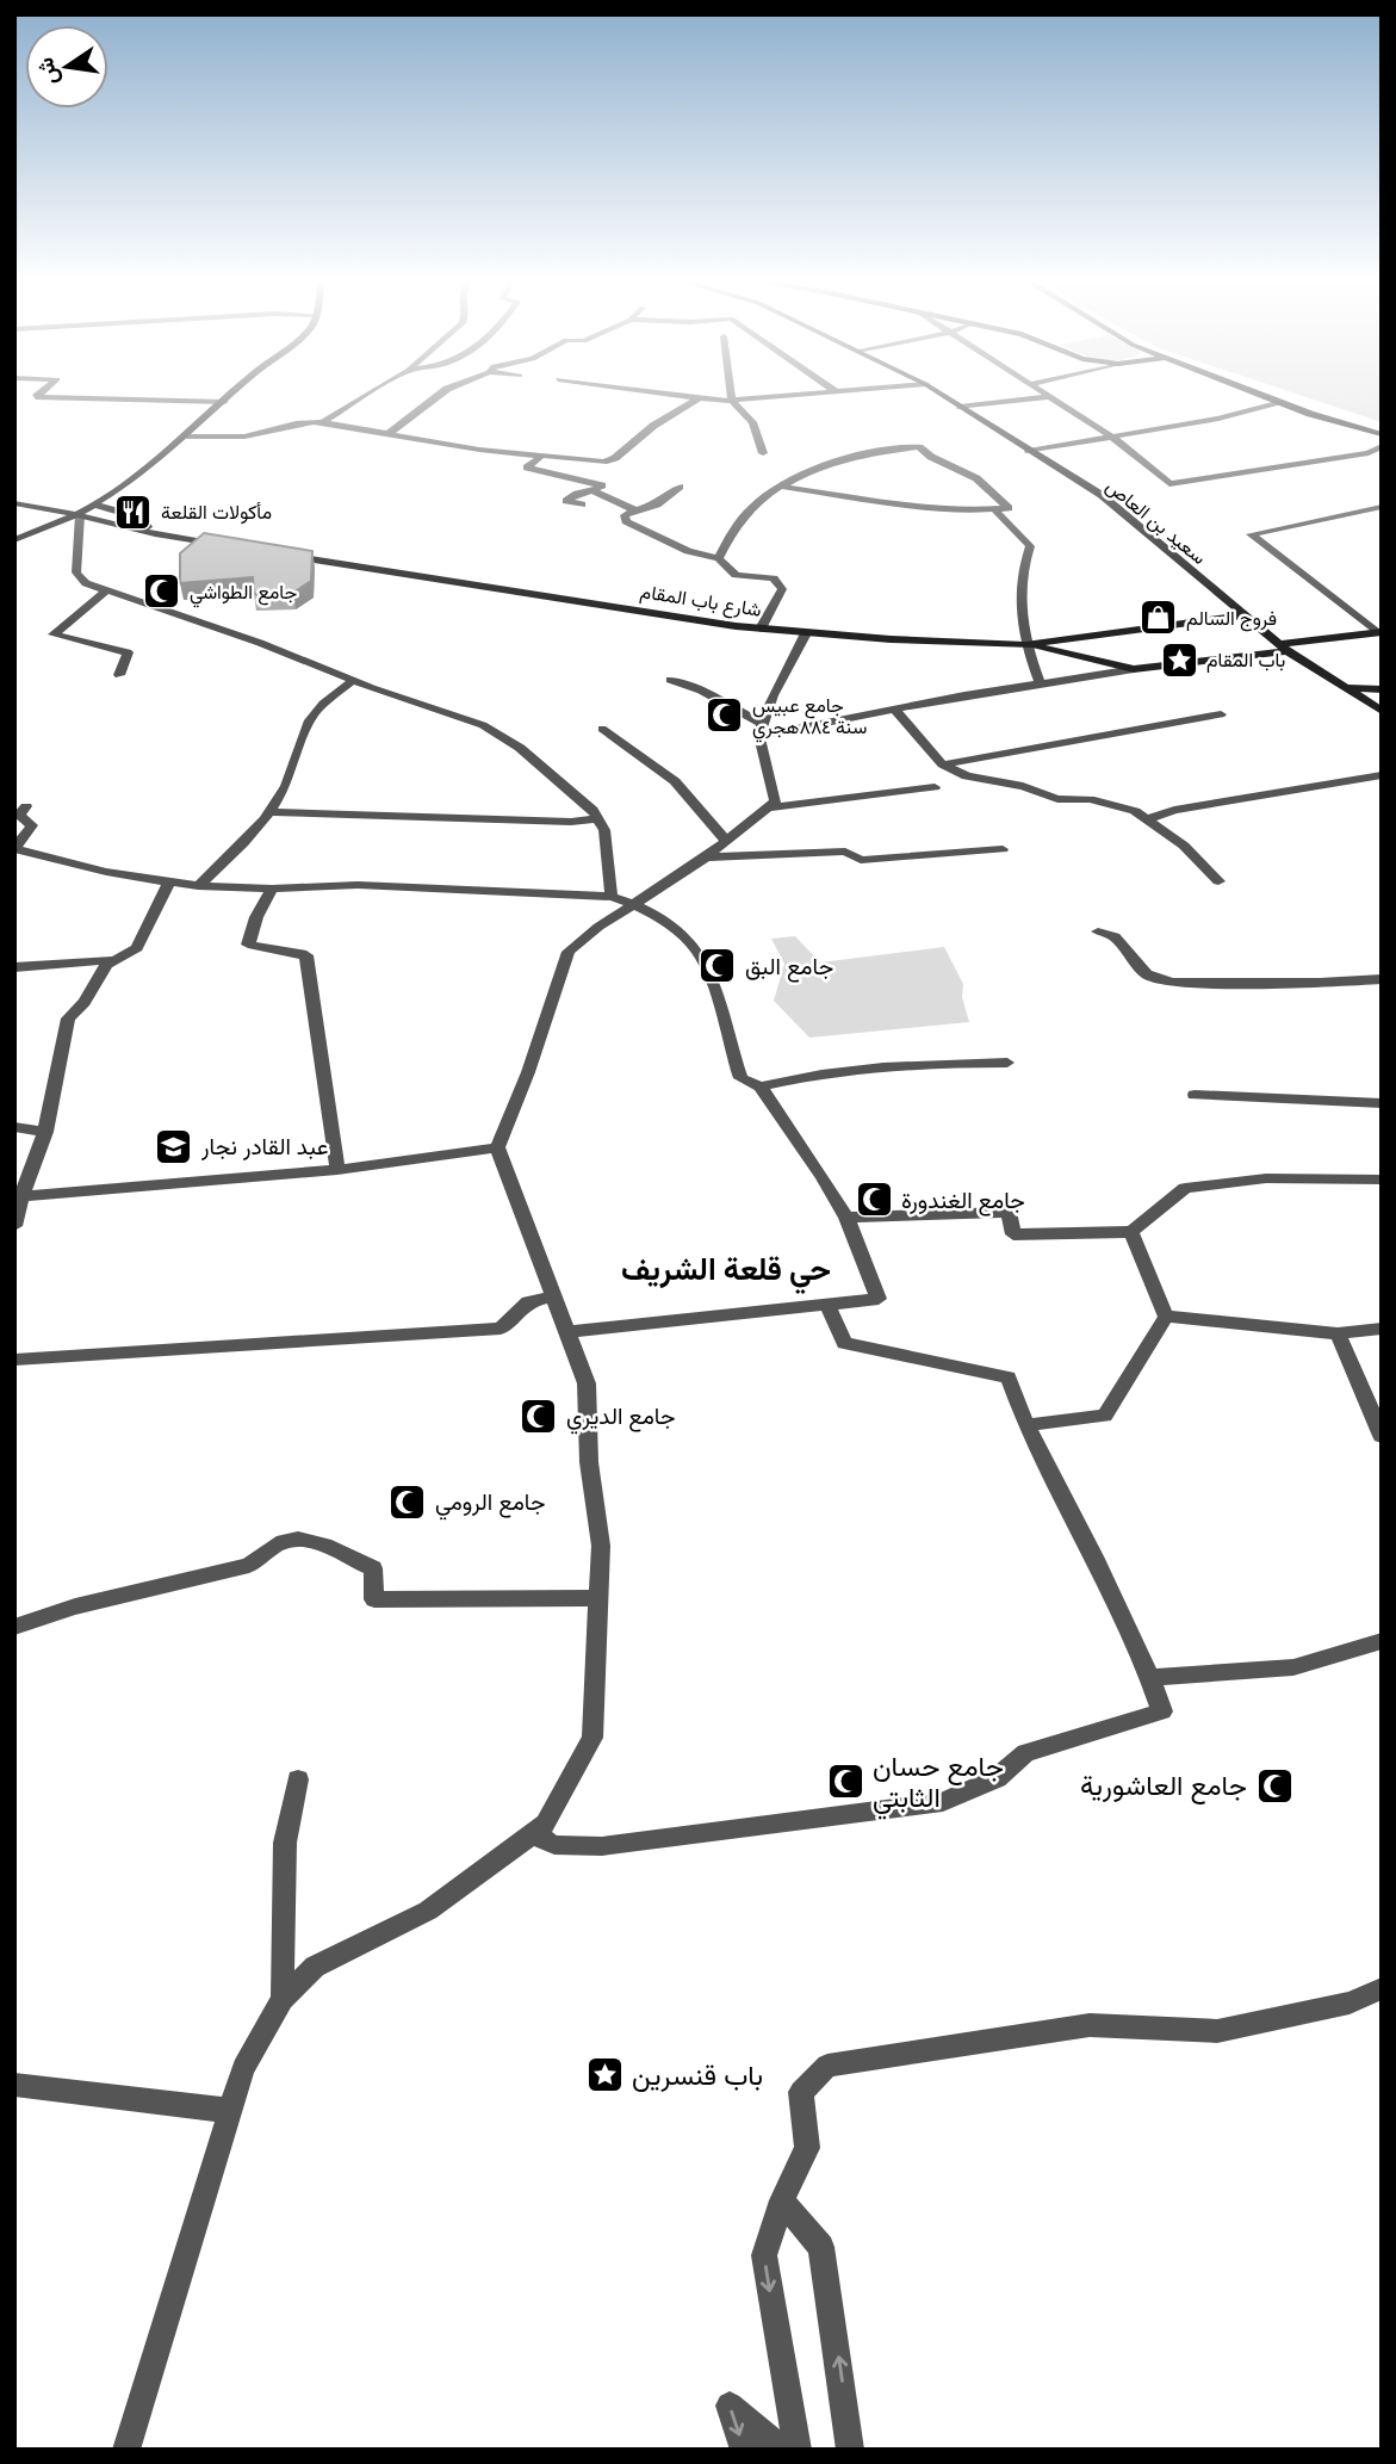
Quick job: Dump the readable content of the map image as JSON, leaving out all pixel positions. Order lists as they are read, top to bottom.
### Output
{
  "streets": {
    "street": ["سعيد بن العاص", "شارع باب المقام"]
  },
  "crossings": [
    ["سعيد بن العاص", "شارع باب المقام"]
  ],
  "districts": ["حي قلعة الشريف"],
  "places": {
    "restaurant": ["مأكولات القلعة"],
    "mosque": [
      "جامع الطواشي",
      "جامع عبيس سنة ٨٨٤هجري",
      "جامع البق",
      "جامع الغندورة",
      "جامع الديري",
      "جامع الرومي",
      "جامع حسان الثابتي",
      "جامع العاشورية"
    ],
    "shop": ["فروج السالم"],
    "place": ["باب المقام", "باب قنسرين"],
    "school or university": ["عبد القادر نجار"]
  },
  "north": "left"
}
